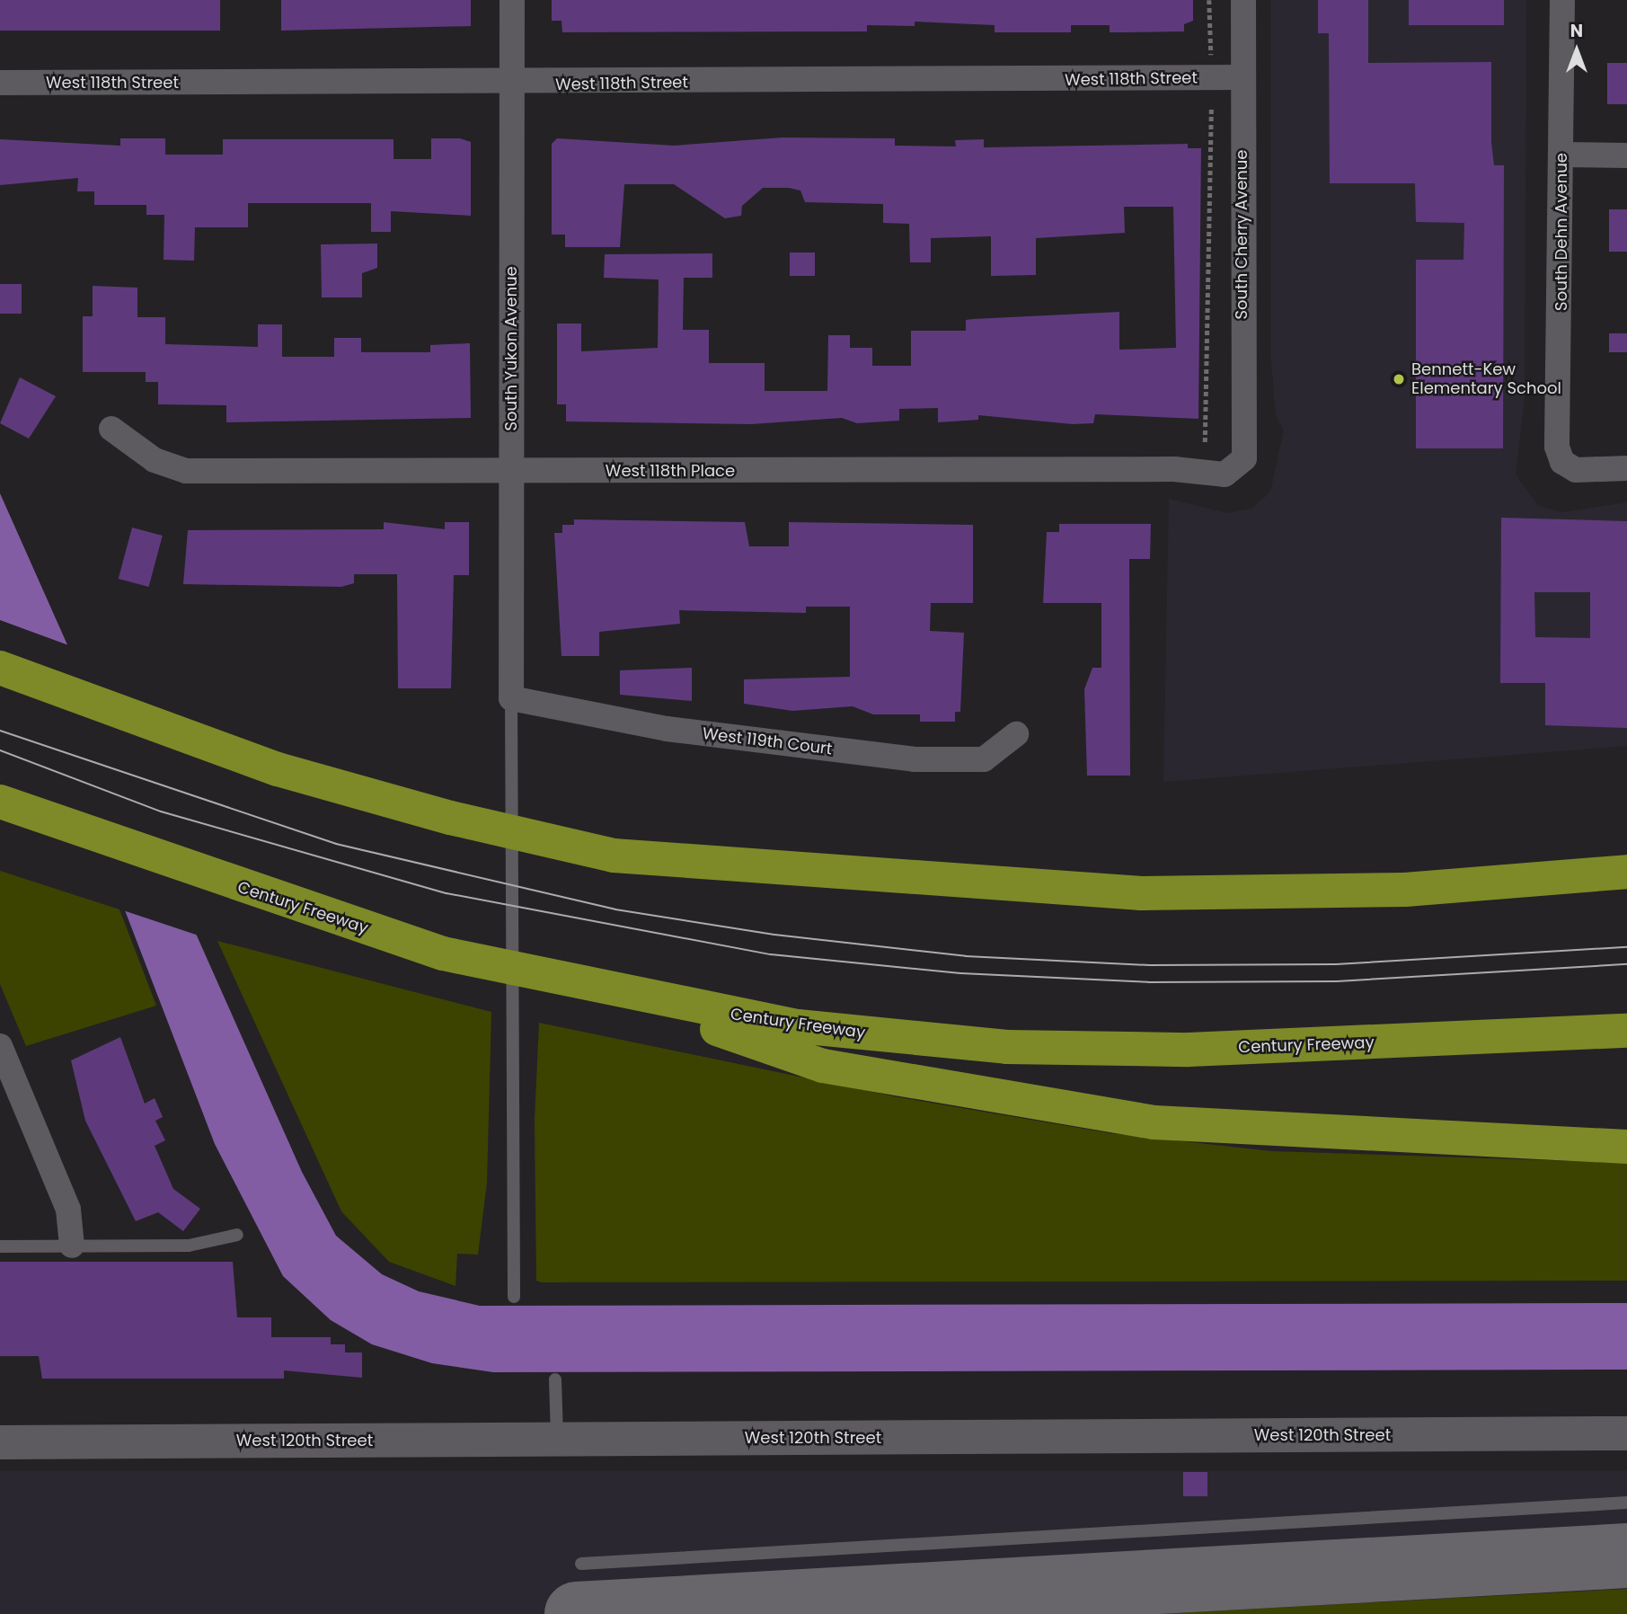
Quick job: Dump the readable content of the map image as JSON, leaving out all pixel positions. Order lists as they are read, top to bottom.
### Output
{
  "streets": {
    "highway": ["Century Freeway"],
    "main road": ["West 120th Street"],
    "street": [
      "West 118th Street",
      "South Dehn Avenue",
      "South Cherry Avenue",
      "South Yukon Avenue",
      "West 118th Place",
      "West 119th Court"
    ]
  },
  "crossings": [
    ["West 118th Street", "South Cherry Avenue"],
    ["West 118th Street", "South Yukon Avenue"],
    ["South Cherry Avenue", "West 118th Place"],
    ["South Yukon Avenue", "West 118th Place"],
    ["South Yukon Avenue", "West 119th Court"]
  ],
  "places": ["Bennett-Kew Elementary School"],
  "north": "top"
}
